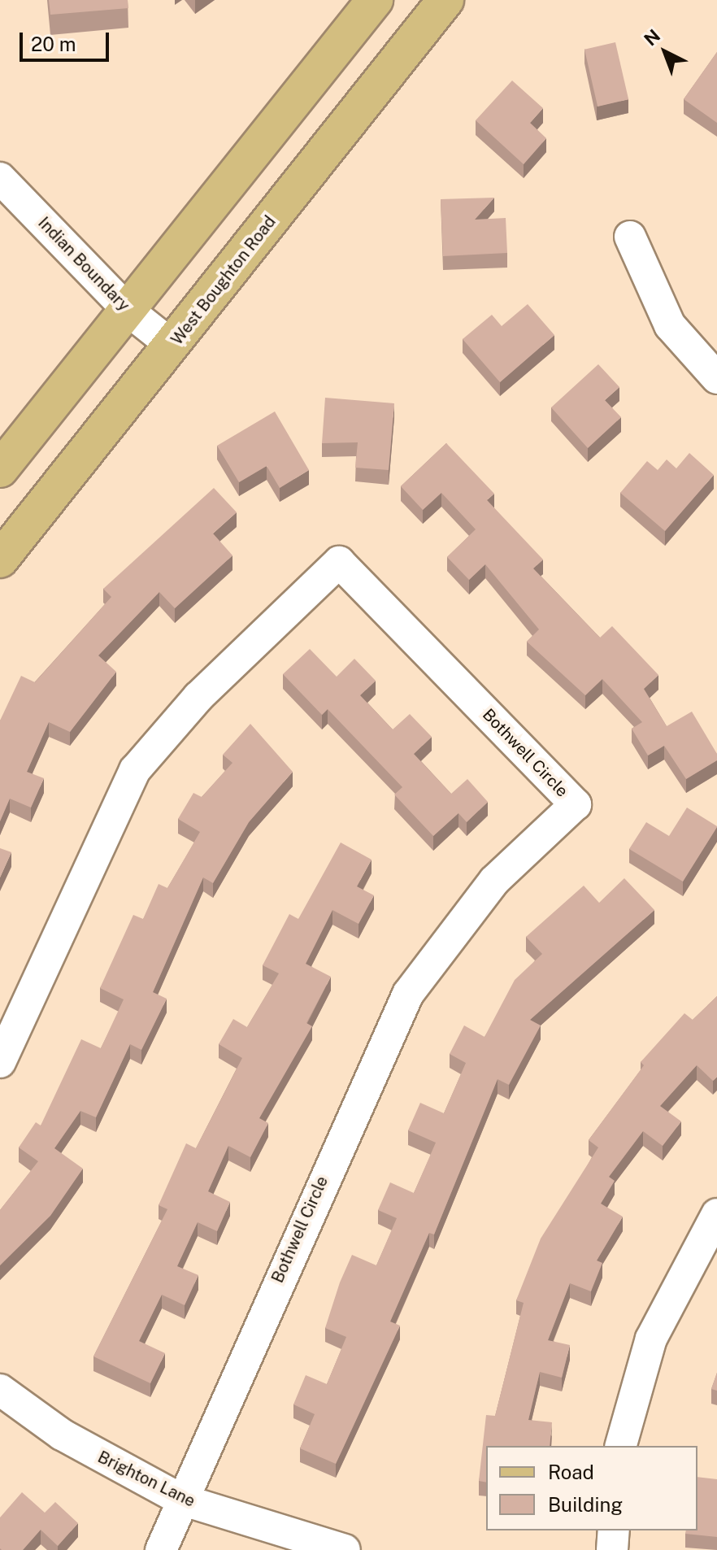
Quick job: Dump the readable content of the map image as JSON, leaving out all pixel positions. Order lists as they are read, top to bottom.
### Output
{
  "streets": {
    "main road": ["West Boughton Road"],
    "street": ["Indian Boundary", "Bothwell Circle", "Brighton Lane"]
  },
  "crossings": [
    ["Indian Boundary", "West Boughton Road"],
    ["Bothwell Circle", "Brighton Lane"]
  ],
  "legend": ["Road", "Building"],
  "scale_bar": "20 m",
  "north": "top left"
}
